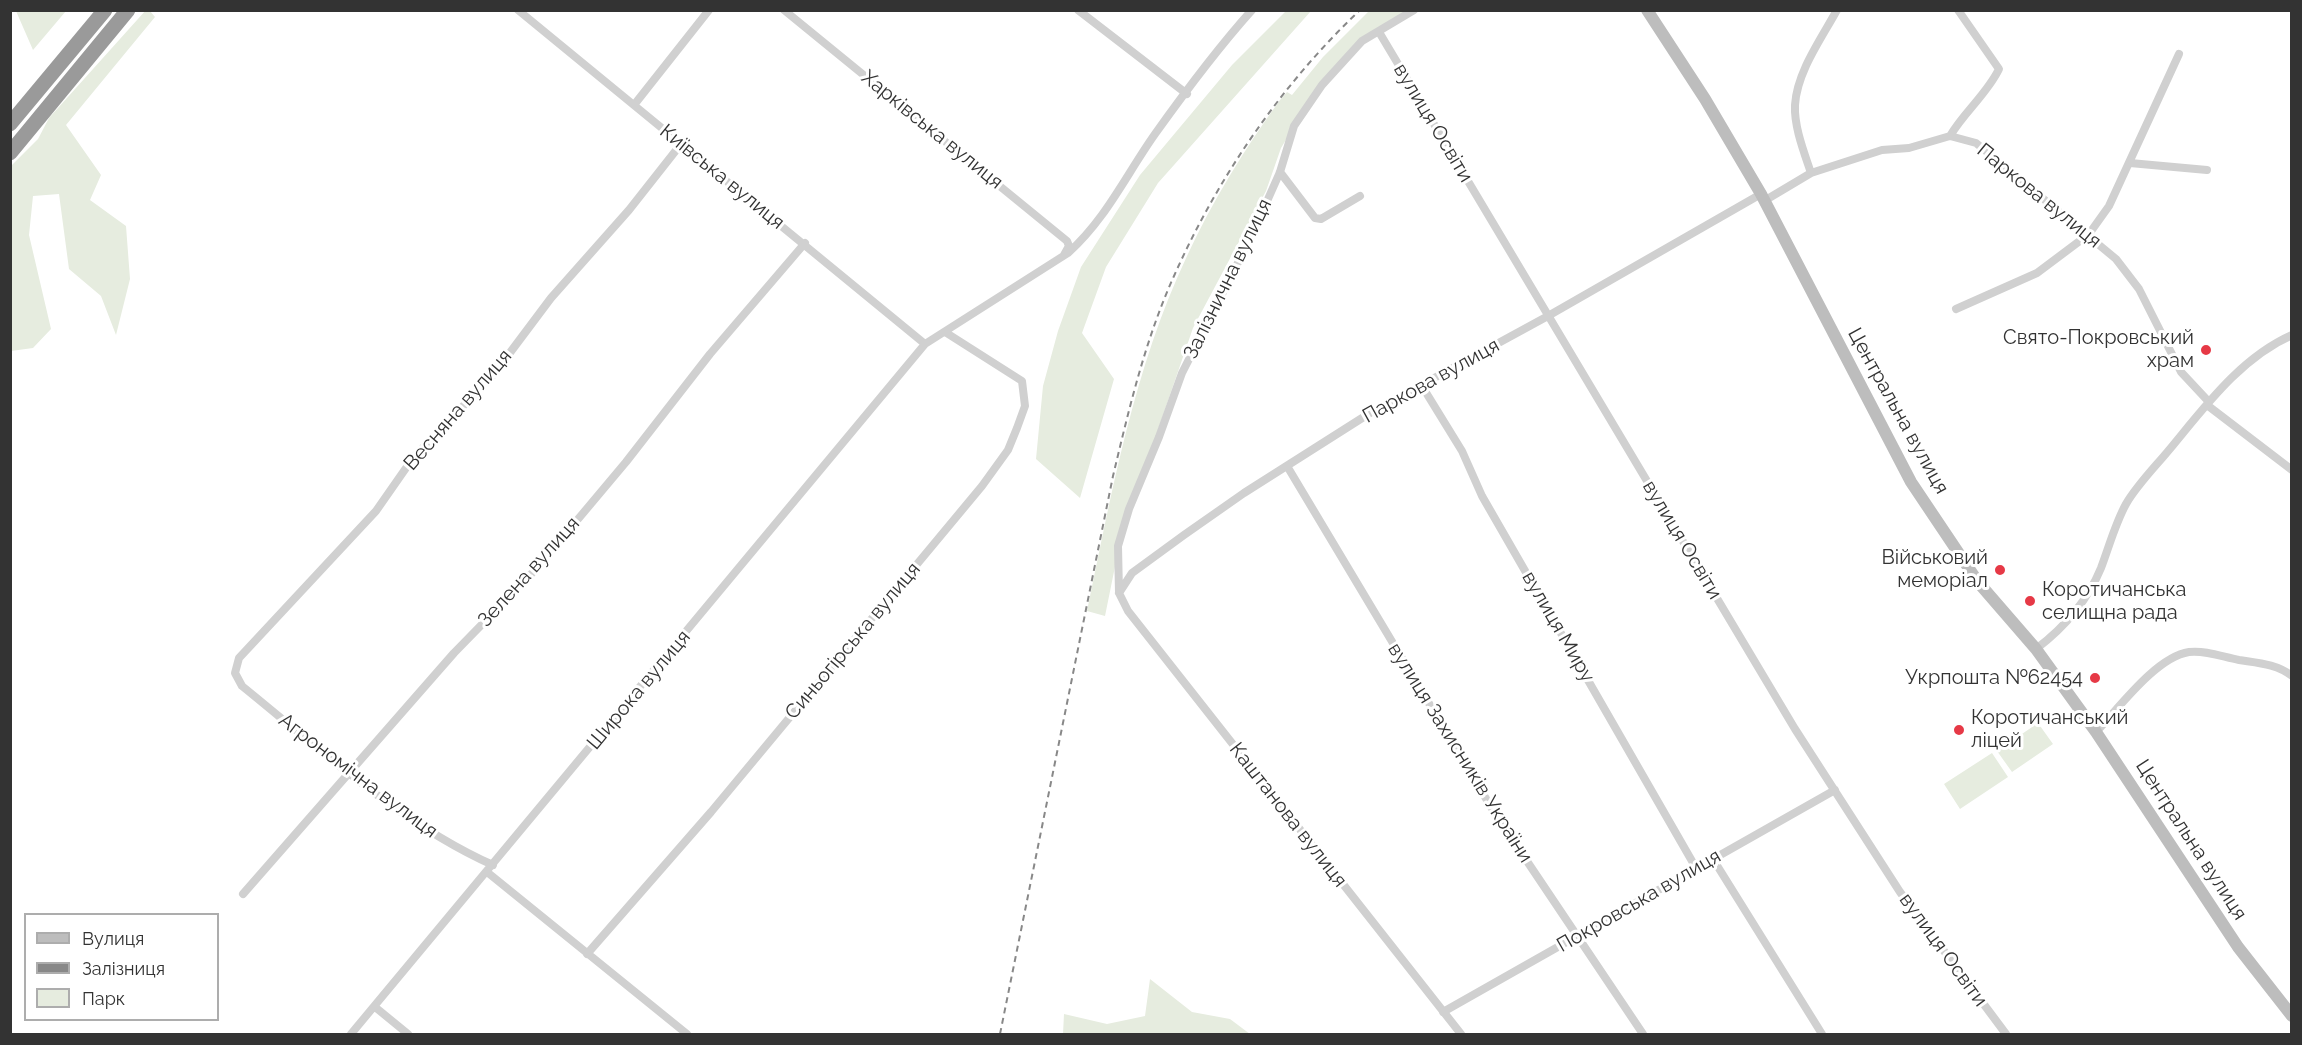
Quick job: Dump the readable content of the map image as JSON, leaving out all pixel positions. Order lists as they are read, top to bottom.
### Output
{
  "streets": {
    "street": [
      "вулиця Освіти",
      "Харківська вулиця",
      "Київська вулиця",
      "Паркова вулиця",
      "Залізнична вулиця",
      "Весняна вулиця",
      "Центральна вулиця",
      "Зелена вулиця",
      "вулиця Миру",
      "Синьогірська вулиця",
      "Широка вулиця",
      "вулиця Захисників України",
      "Агрономічна вулиця",
      "Каштанова вулиця",
      "Покровська вулиця"
    ]
  },
  "crossings": [
    ["вулиця Освіти", "Паркова вулиця"],
    ["вулиця Освіти", "Залізнична вулиця"],
    ["вулиця Освіти", "Покровська вулиця"],
    ["Харківська вулиця", "Широка вулиця"],
    ["Київська вулиця", "Весняна вулиця"],
    ["Київська вулиця", "Зелена вулиця"],
    ["Київська вулиця", "Широка вулиця"],
    ["Паркова вулиця", "Залізнична вулиця"],
    ["Паркова вулиця", "Центральна вулиця"],
    ["Паркова вулиця", "вулиця Миру"],
    ["Паркова вулиця", "вулиця Захисників України"],
    ["Паркова вулиця", "Каштанова вулиця"],
    ["Залізнична вулиця", "Каштанова вулиця"],
    ["Весняна вулиця", "Агрономічна вулиця"],
    ["Зелена вулиця", "Агрономічна вулиця"],
    ["вулиця Миру", "Покровська вулиця"],
    ["Синьогірська вулиця", "Широка вулиця"],
    ["Синьогірська вулиця", "Агрономічна вулиця"],
    ["Широка вулиця", "Агрономічна вулиця"],
    ["вулиця Захисників України", "Покровська вулиця"],
    ["Каштанова вулиця", "Покровська вулиця"]
  ],
  "places": [
    "Свято-Покровський храм",
    "Військовий меморіал",
    "Коротичанська селищна рада",
    "Укрпошта №62454",
    "Коротичанський ліцей"
  ],
  "legend": ["Вулиця", "Залізниця", "Парк"]
}
